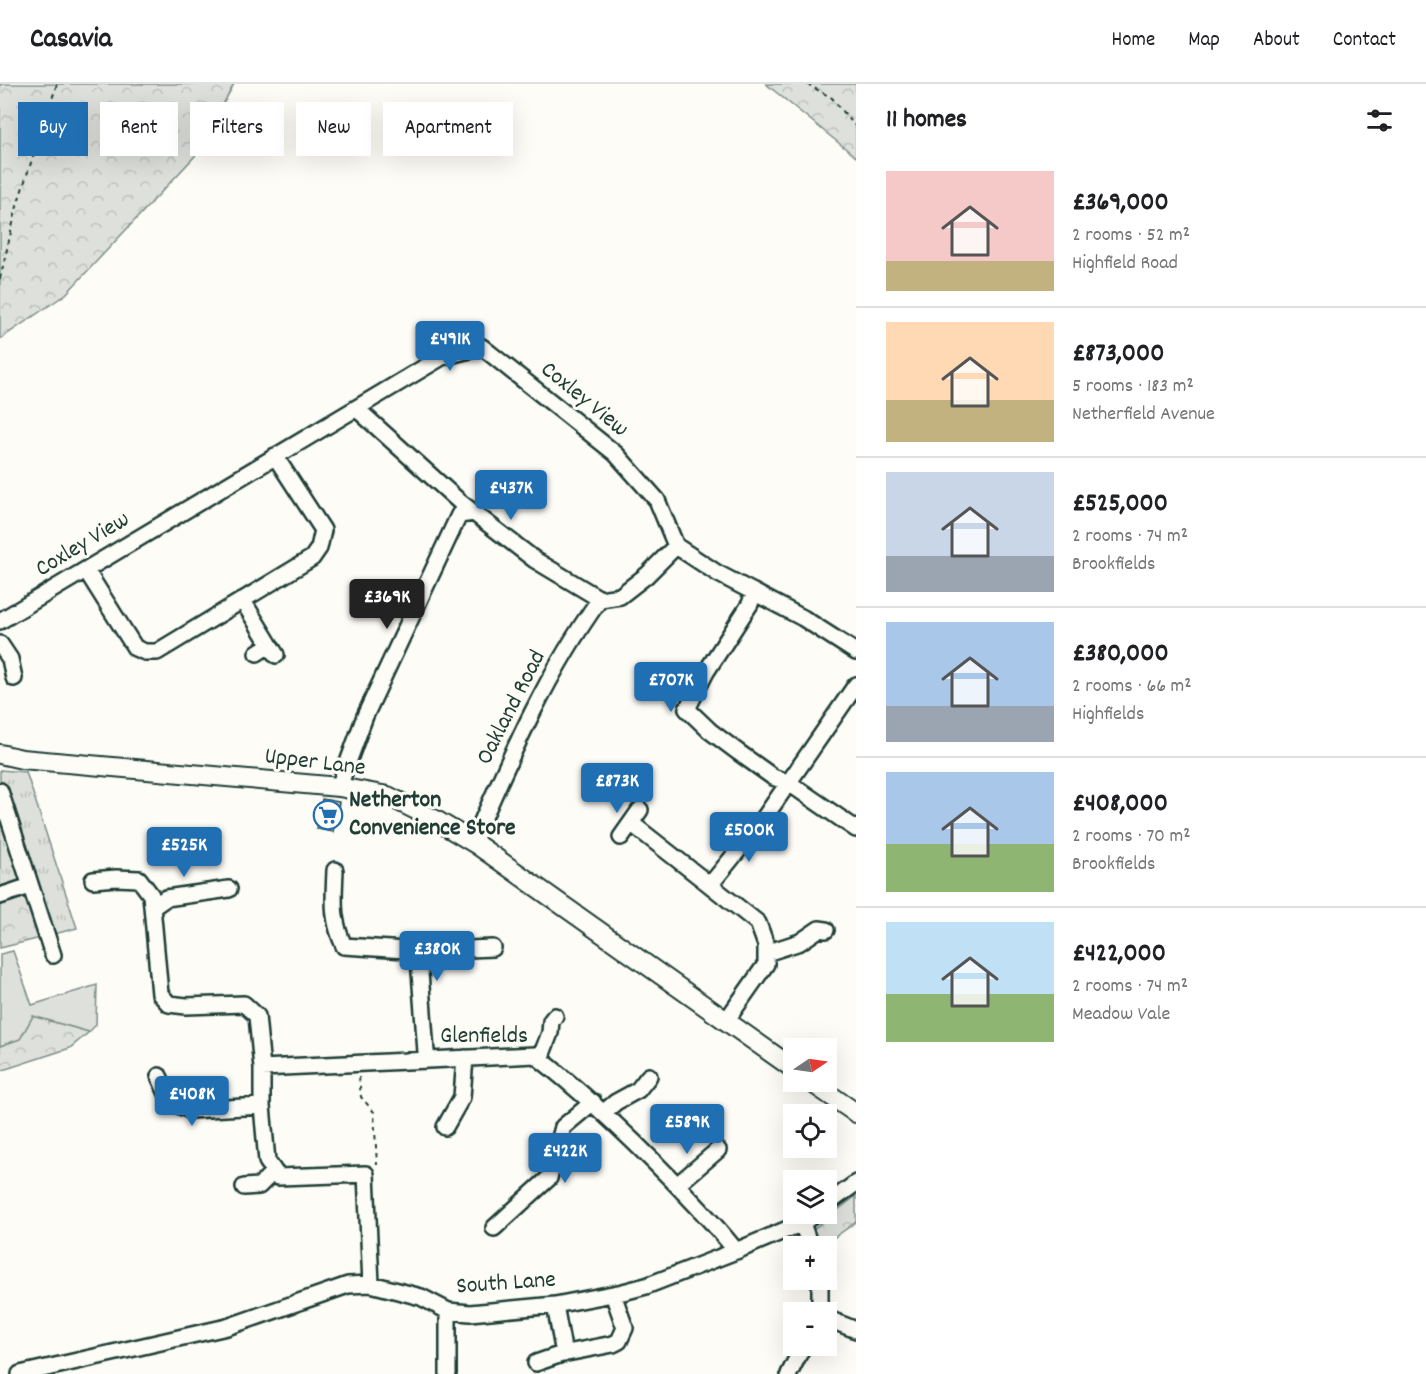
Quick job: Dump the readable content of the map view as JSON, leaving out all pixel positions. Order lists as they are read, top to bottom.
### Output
{
  "streets": {
    "main road": ["Upper Lane"],
    "street": [
      "Coxley View",
      "Oakland Road",
      "Glenfields",
      "South Lane"
    ]
  },
  "crossings": [
    ["Oakland Road", "Upper Lane"],
    ["Glenfields", "South Lane"]
  ],
  "places": {
    "supermarket": ["Netherton Convenience Store"]
  },
  "north": "right",
  "page": {
    "header": "Casavia",
    "nav": [
      "Home",
      "Map",
      "About",
      "Contact"
    ],
    "heading": "11 homes",
    "chip": [
      "Buy",
      "Rent",
      "Filters",
      "New",
      "Apartment"
    ],
    "list": [
      {
        "name": "£369,000",
        "note": "2 rooms · 52 m² · Highfield Road"
      },
      {
        "name": "£873,000",
        "note": "5 rooms · 183 m² · Netherfield Avenue"
      },
      {
        "name": "£525,000",
        "note": "2 rooms · 74 m² · Brookfields"
      },
      {
        "name": "£380,000",
        "note": "2 rooms · 66 m² · Highfields"
      },
      {
        "name": "£408,000",
        "note": "2 rooms · 70 m² · Brookfields"
      },
      {
        "name": "£422,000",
        "note": "2 rooms · 74 m² · Meadow Vale"
      }
    ],
    "price": [
      "£491K",
      "£437K",
      "£369K",
      "£707K",
      "£873K",
      "£500K",
      "£525K",
      "£380K",
      "£408K",
      "£589K",
      "£422K"
    ],
    "map_buttons": ["+", "−"]
  }
}
